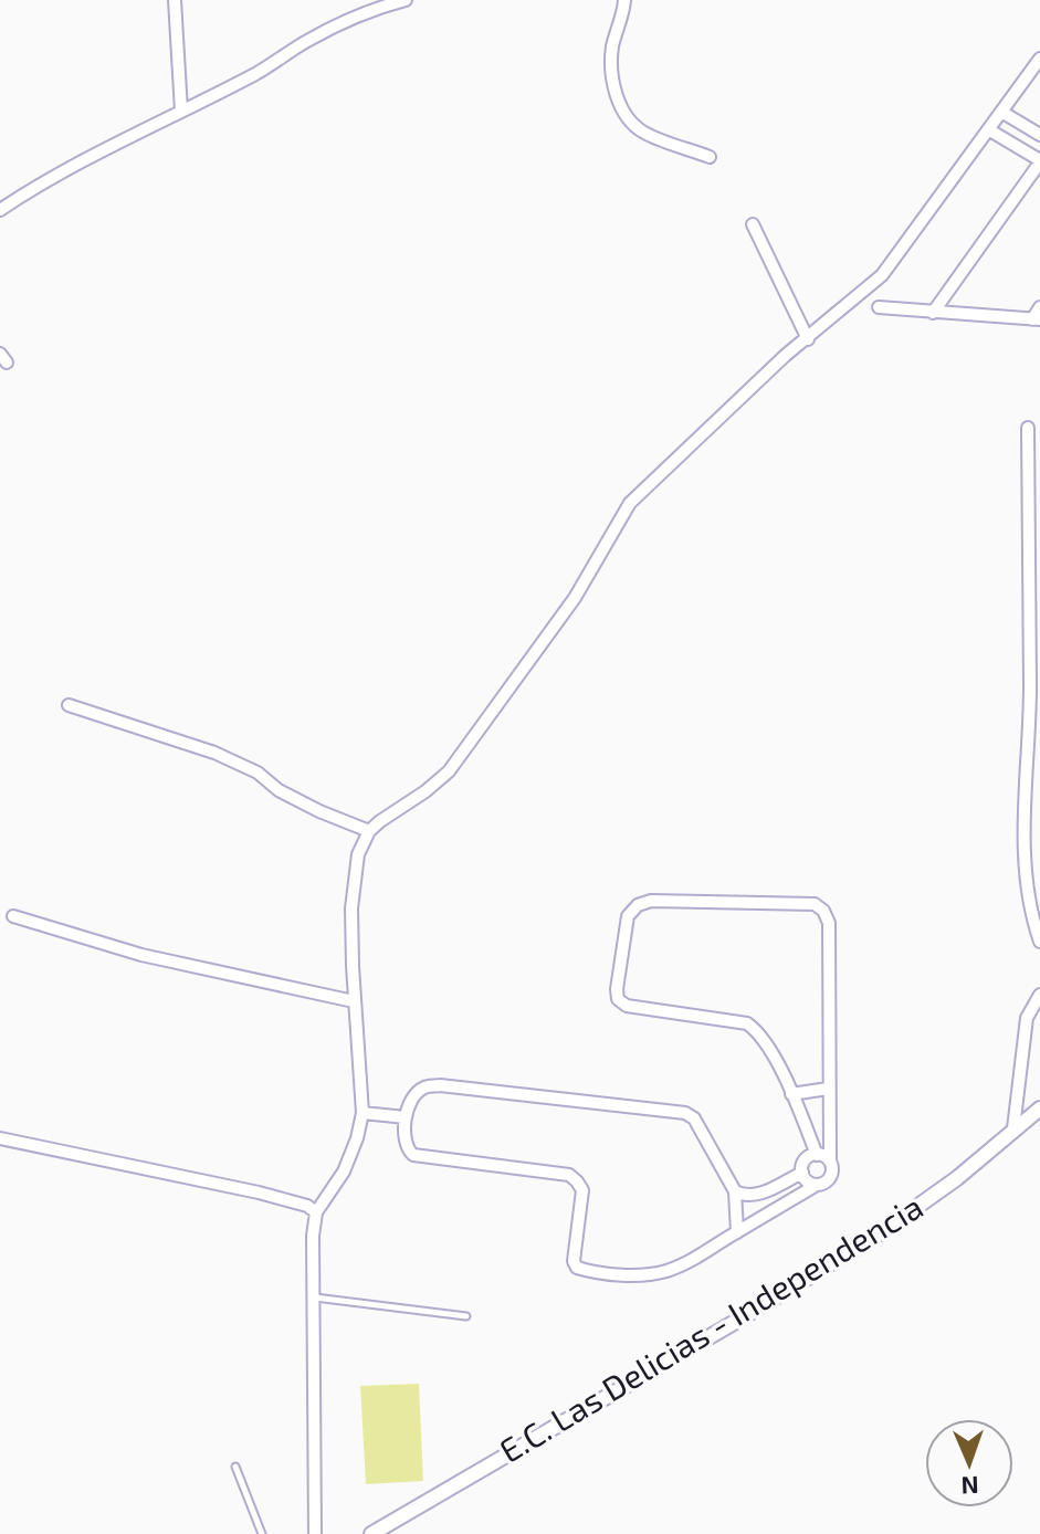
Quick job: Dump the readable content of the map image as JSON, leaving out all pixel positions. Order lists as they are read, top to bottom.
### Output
{
  "streets": {
    "street": ["E.C. Las Delicias - Independencia"]
  },
  "north": "bottom"
}
